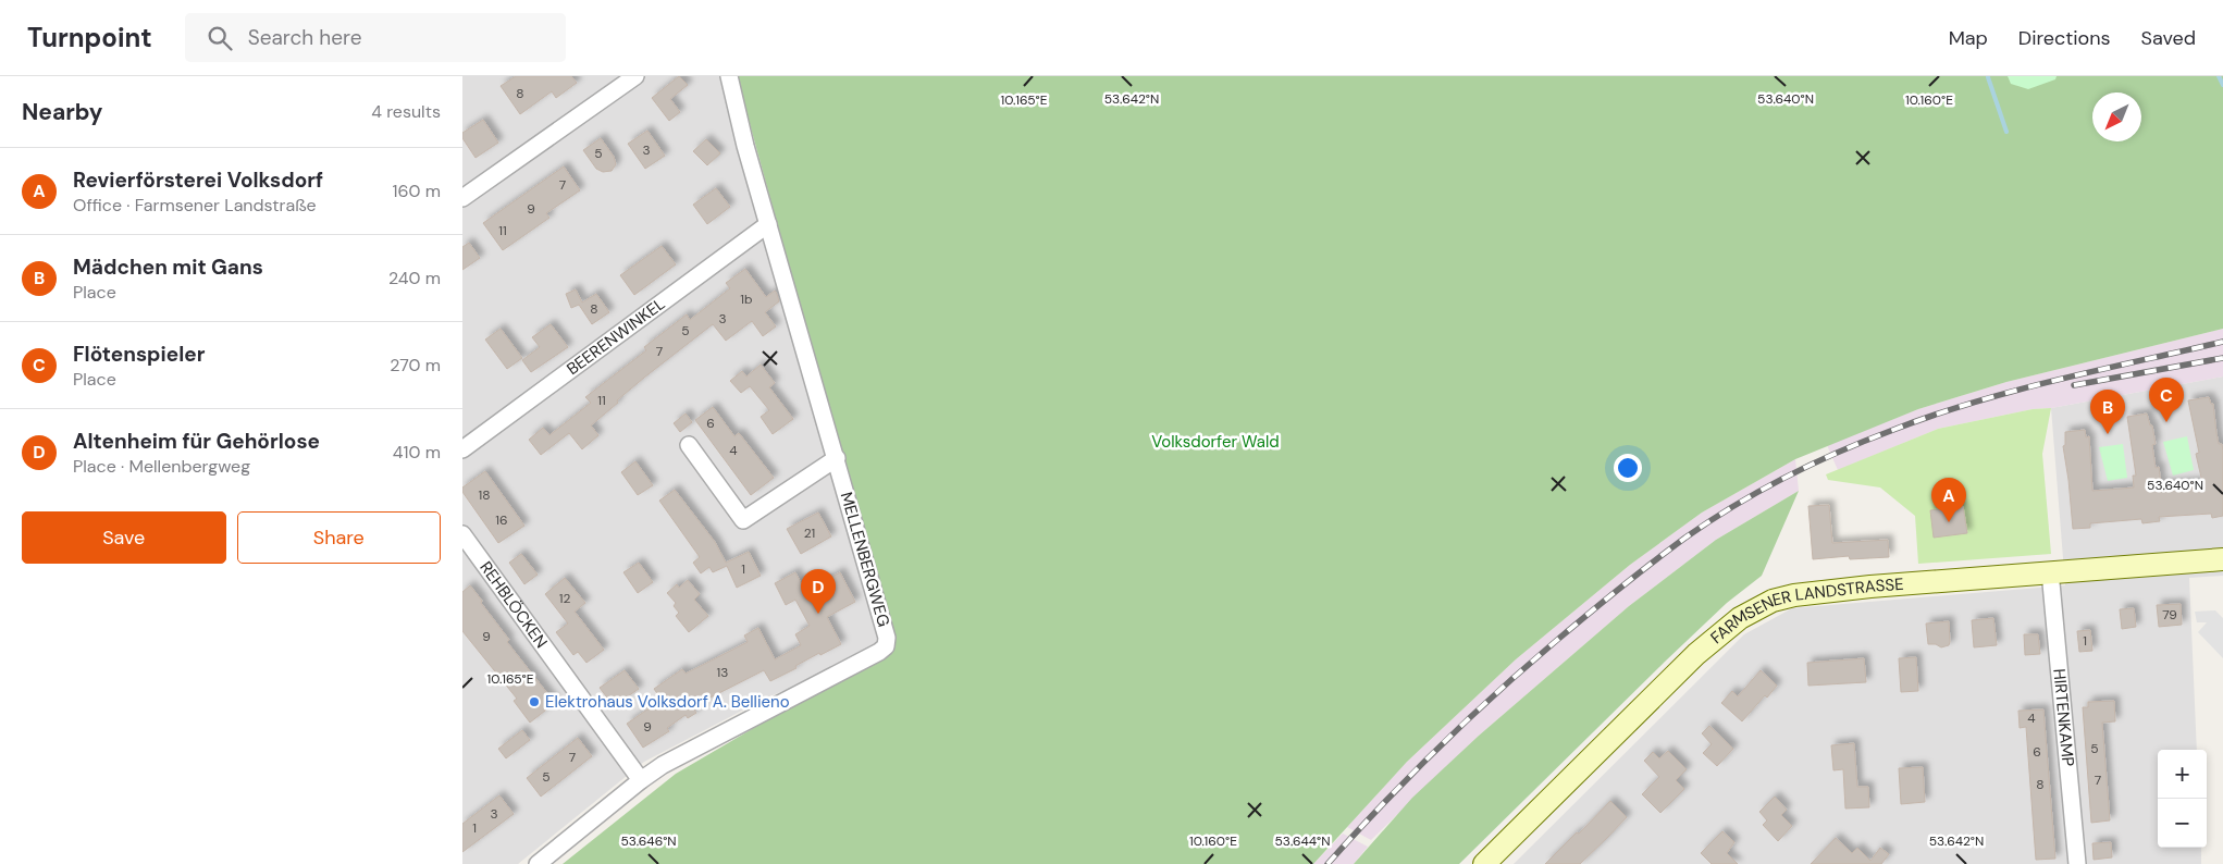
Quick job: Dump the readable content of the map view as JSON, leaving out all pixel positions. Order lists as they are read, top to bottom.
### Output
{
  "streets": {
    "main road": ["FARMSENER LANDSTRASSE"],
    "street": [
      "BEERENWINKEL",
      "MELLENBERGWEG",
      "REHBLÖCKEN",
      "HIRTENKAMP"
    ]
  },
  "crossings": [
    ["BEERENWINKEL", "MELLENBERGWEG"],
    ["MELLENBERGWEG", "REHBLÖCKEN"],
    ["FARMSENER LANDSTRASSE", "HIRTENKAMP"]
  ],
  "parks": ["Volksdorfer Wald"],
  "places": ["Elektrohaus Volksdorf A. Bellieno"],
  "house_numbers": [
    "8",
    "3",
    "5",
    "7",
    "9",
    "11",
    "1b",
    "8",
    "3",
    "5",
    "7",
    "11",
    "6",
    "4",
    "18",
    "16",
    "21",
    "1",
    "12",
    "79",
    "9",
    "1",
    "13",
    "4",
    "9",
    "5",
    "6",
    "7",
    "5",
    "7",
    "8",
    "3",
    "1"
  ],
  "north": "bottom left",
  "page": {
    "header": "Turnpoint",
    "search": "Search here",
    "nav": ["Map", "Directions", "Saved"],
    "heading": ["Nearby", "4 results"],
    "list": [
      {
        "mark": "A",
        "name": "Revierförsterei Volksdorf",
        "note": "Office · Farmsener Landstraße",
        "value": "160 m"
      },
      {
        "mark": "B",
        "name": "Mädchen mit Gans",
        "note": "Place",
        "value": "240 m"
      },
      {
        "mark": "C",
        "name": "Flötenspieler",
        "note": "Place",
        "value": "270 m"
      },
      {
        "mark": "D",
        "name": "Altenheim für Gehörlose",
        "note": "Place · Mellenbergweg",
        "value": "410 m"
      }
    ],
    "pins": [
      "C",
      "B",
      "A",
      "D"
    ],
    "buttons": ["Save", "Share"],
    "map_buttons": ["+", "−"]
  },
  "coordinates": [
    "53.642°N",
    "53.640°N",
    "10.165°E",
    "10.160°E",
    "53.646°N",
    "53.644°N"
  ]
}
